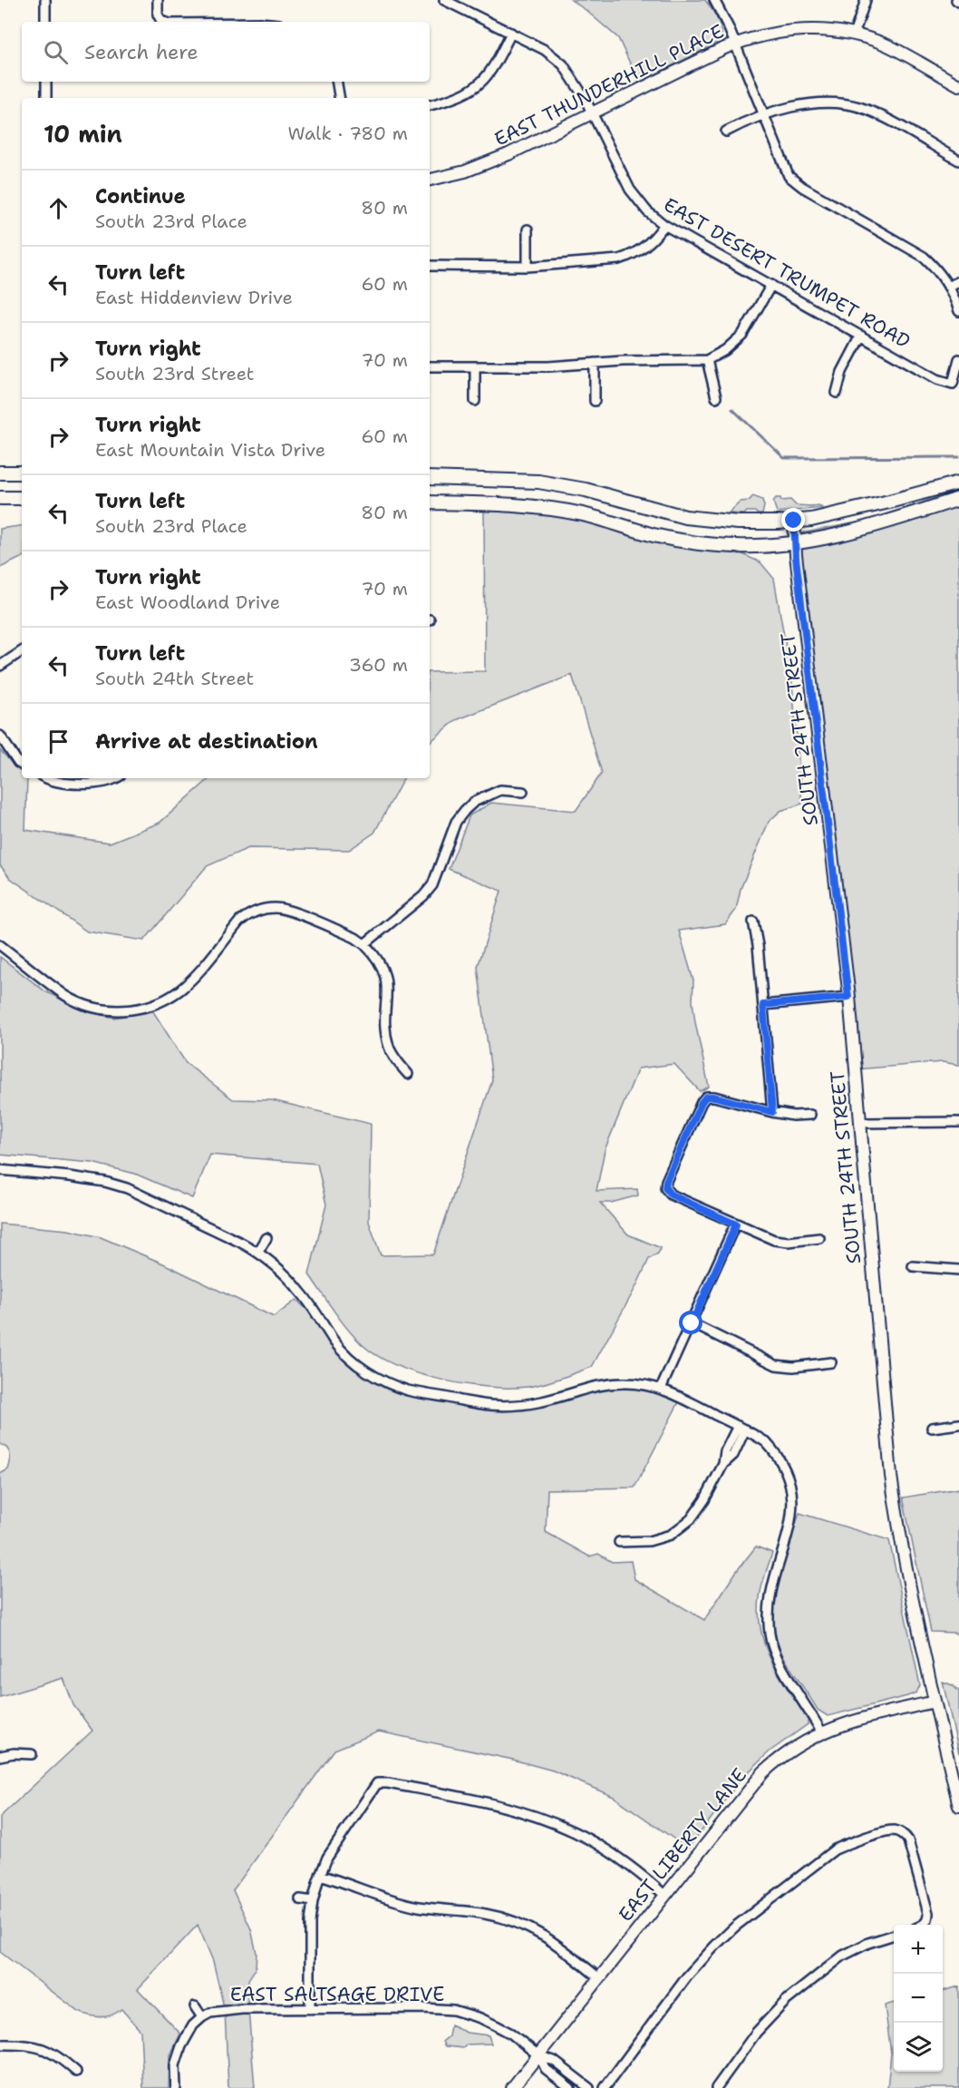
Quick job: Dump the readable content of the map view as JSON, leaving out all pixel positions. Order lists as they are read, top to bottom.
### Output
{
  "streets": {
    "street": [
      "EAST THUNDERHILL PLACE",
      "EAST DESERT TRUMPET ROAD",
      "SOUTH 24TH STREET",
      "EAST LIBERTY LANE",
      "EAST SALTSAGE DRIVE"
    ]
  },
  "crossings": [
    ["EAST THUNDERHILL PLACE", "EAST DESERT TRUMPET ROAD"],
    ["SOUTH 24TH STREET", "EAST LIBERTY LANE"],
    ["EAST LIBERTY LANE", "EAST SALTSAGE DRIVE"]
  ],
  "page": {
    "search": "Search here",
    "heading": ["10 min", "Walk · 780 m"],
    "list": [
      ["Continue", "South 23rd Place", "80 m"],
      ["Turn left", "East Hiddenview Drive", "60 m"],
      ["Turn right", "South 23rd Street", "70 m"],
      ["Turn right", "East Mountain Vista Drive", "60 m"],
      ["Turn left", "South 23rd Place", "80 m"],
      ["Turn right", "East Woodland Drive", "70 m"],
      ["Turn left", "South 24th Street", "360 m"],
      "Arrive at destination"
    ],
    "map_buttons": ["+", "−"]
  }
}
